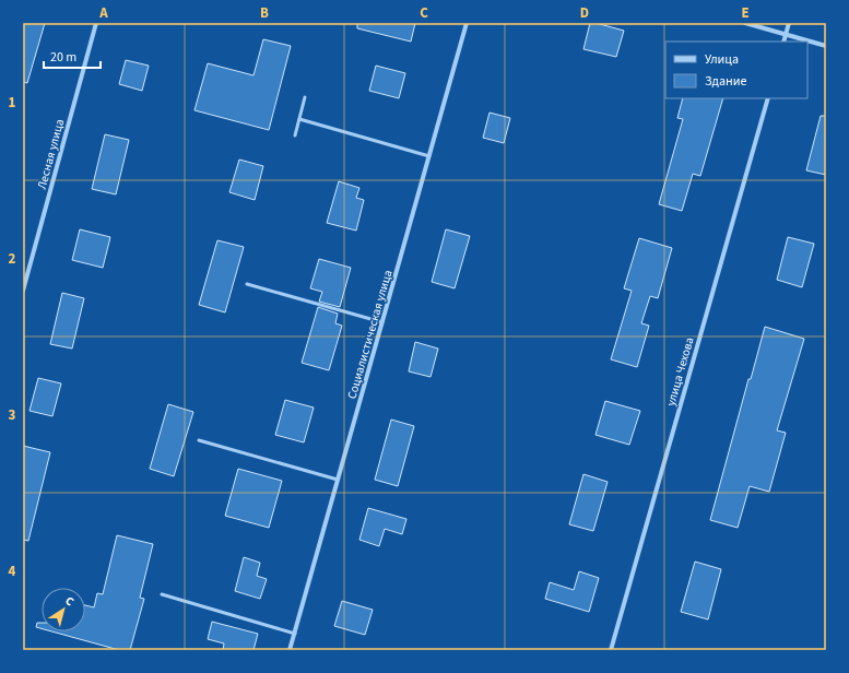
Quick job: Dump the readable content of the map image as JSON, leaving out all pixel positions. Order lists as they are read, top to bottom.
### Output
{
  "streets": {
    "street": ["Лесная улица", "Социалистическая улица", "улица Чехова"]
  },
  "legend": ["Улица", "Здание"],
  "scale_bar": "20 m",
  "north": "top right",
  "grid": {
    "columns": [
      "A",
      "B",
      "C",
      "D",
      "E"
    ],
    "rows": [
      "1",
      "2",
      "3",
      "4"
    ]
  }
}
